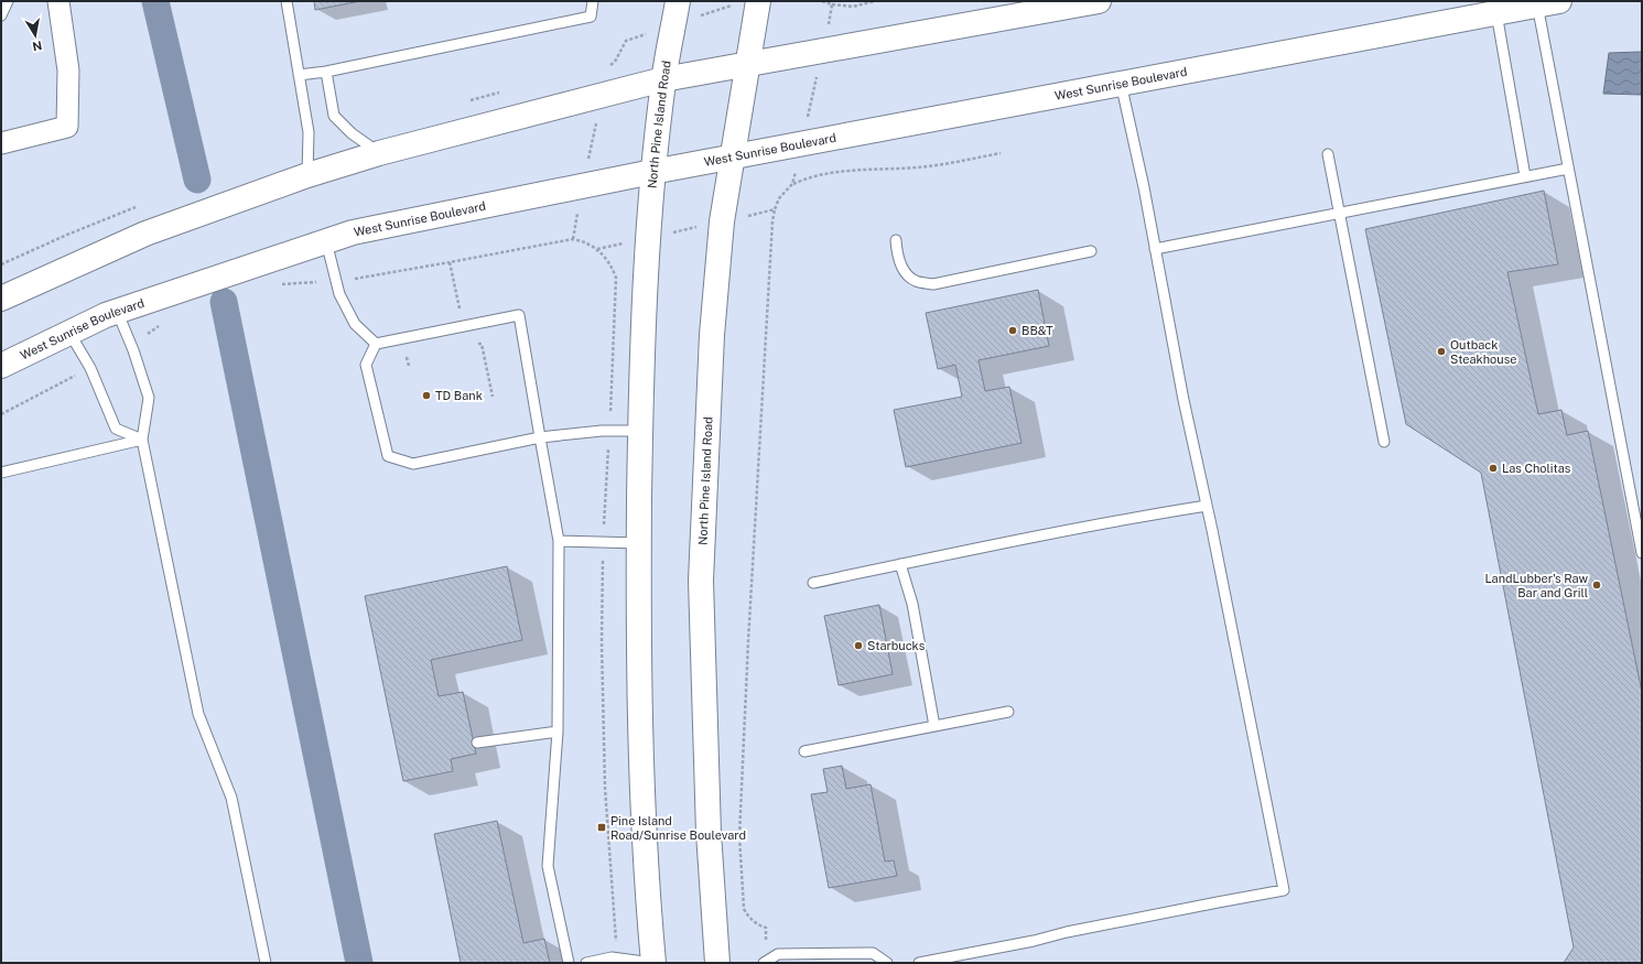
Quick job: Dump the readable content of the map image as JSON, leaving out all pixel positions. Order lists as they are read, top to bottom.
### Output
{
  "streets": {
    "main road": ["West Sunrise Boulevard", "North Pine Island Road"]
  },
  "crossings": [
    ["West Sunrise Boulevard", "North Pine Island Road"]
  ],
  "places": {
    "other": [
      "BB&T",
      "Outback Steakhouse",
      "TD Bank",
      "Las Cholitas",
      "LandLubber's Raw Bar and Grill",
      "Starbucks"
    ],
    "transit": ["Pine Island Road/Sunrise Boulevard"]
  },
  "north": "bottom"
}
